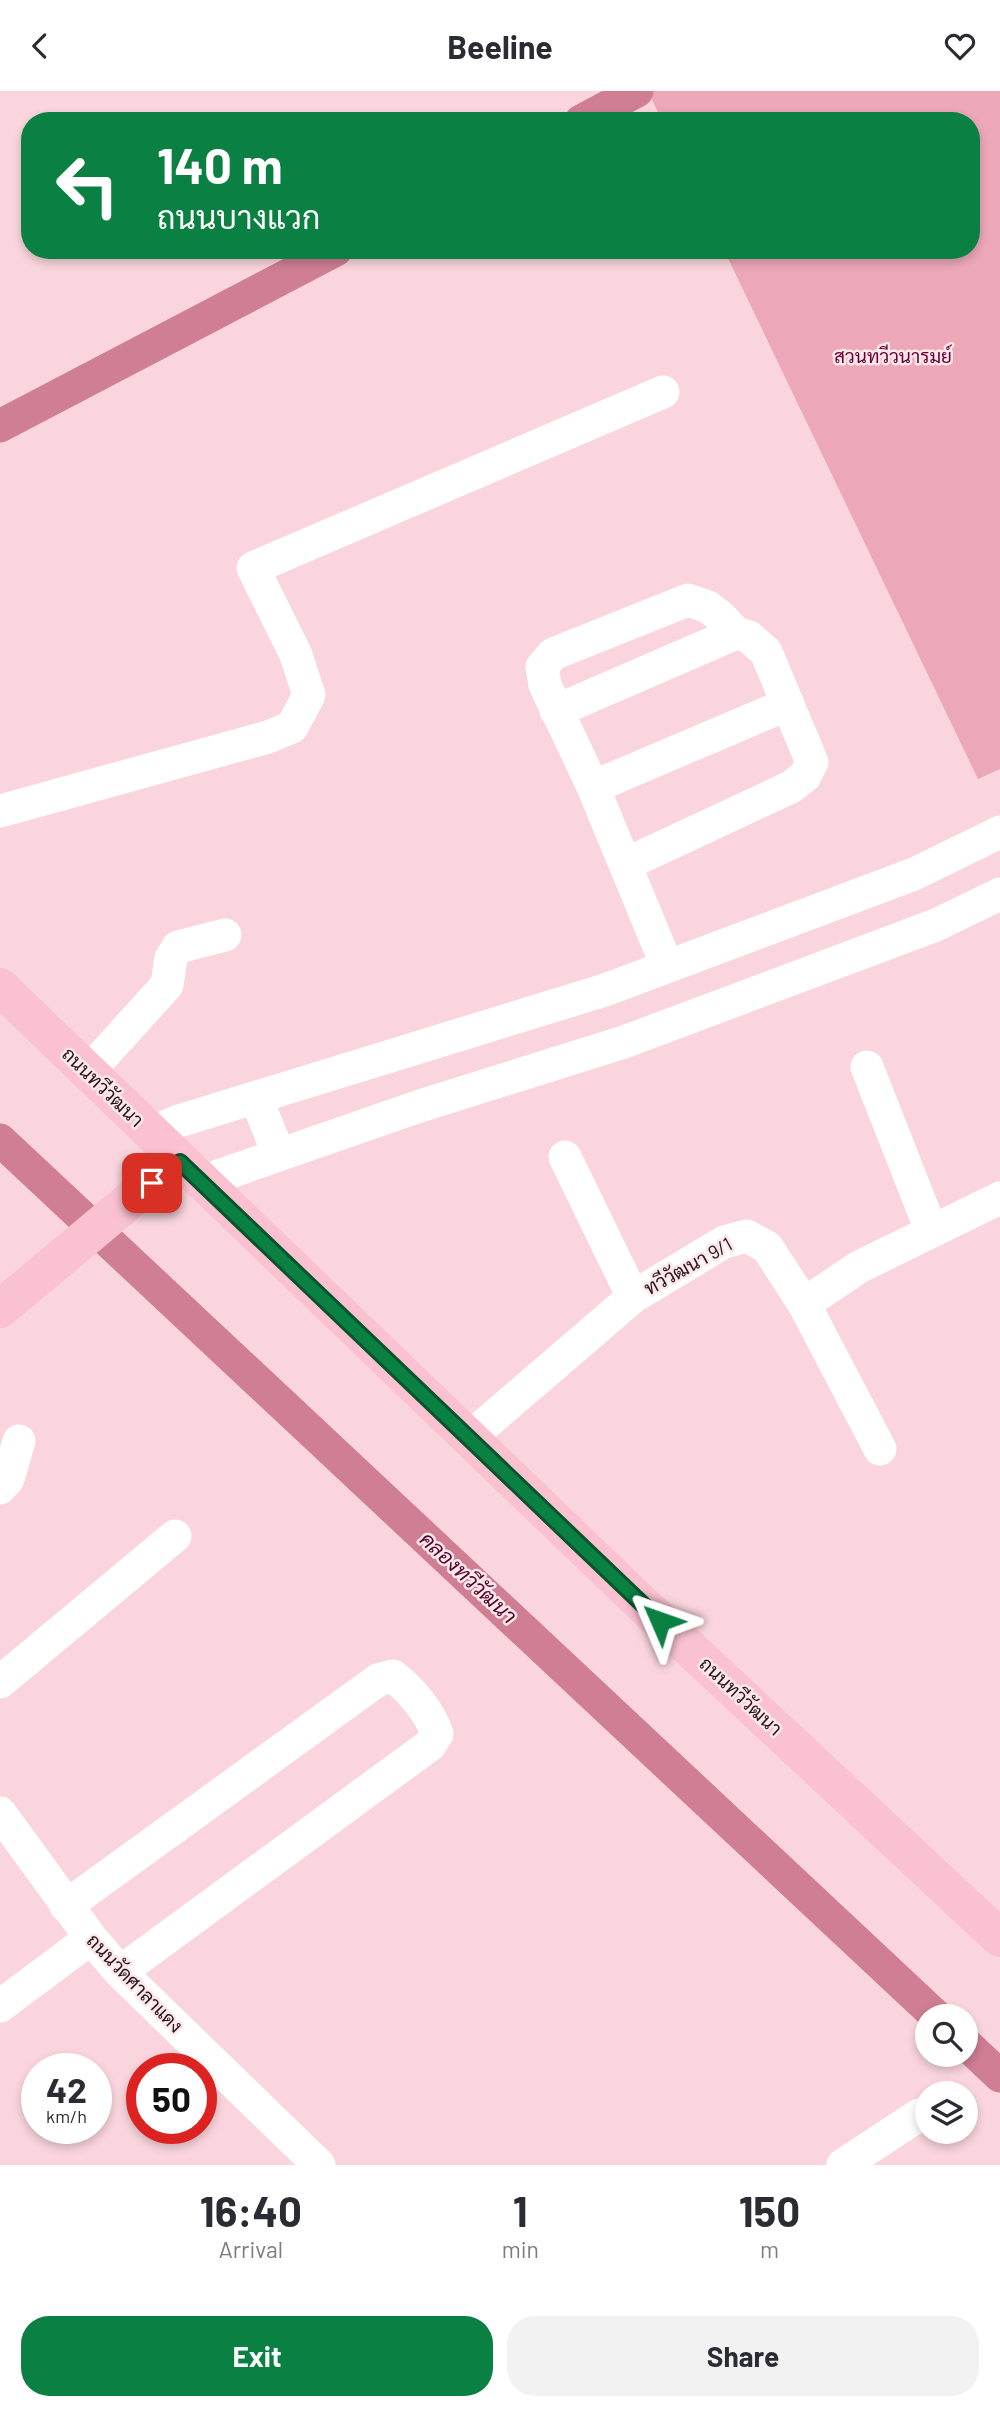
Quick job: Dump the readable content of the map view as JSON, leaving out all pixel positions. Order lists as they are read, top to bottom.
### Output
{
  "streets": {
    "main road": ["ถนนทวีวัฒนา"],
    "street": ["ทวีวัฒนา 9/1", "ถนนวัดศาลาแดง"]
  },
  "crossings": [
    ["ถนนทวีวัฒนา", "ทวีวัฒนา 9/1"]
  ],
  "water": ["คลองทวีวัฒนา"],
  "parks": ["สวนทวีวนารมย์"],
  "page": {
    "header": "Beeline",
    "turn": ["140 m", "ถนนบางแวก"],
    "speed": "42 km/h",
    "limit": "50",
    "eta": [
      "16:40",
      "Arrival",
      "1",
      "min",
      "150",
      "m"
    ],
    "buttons": ["Exit", "Share"]
  }
}
